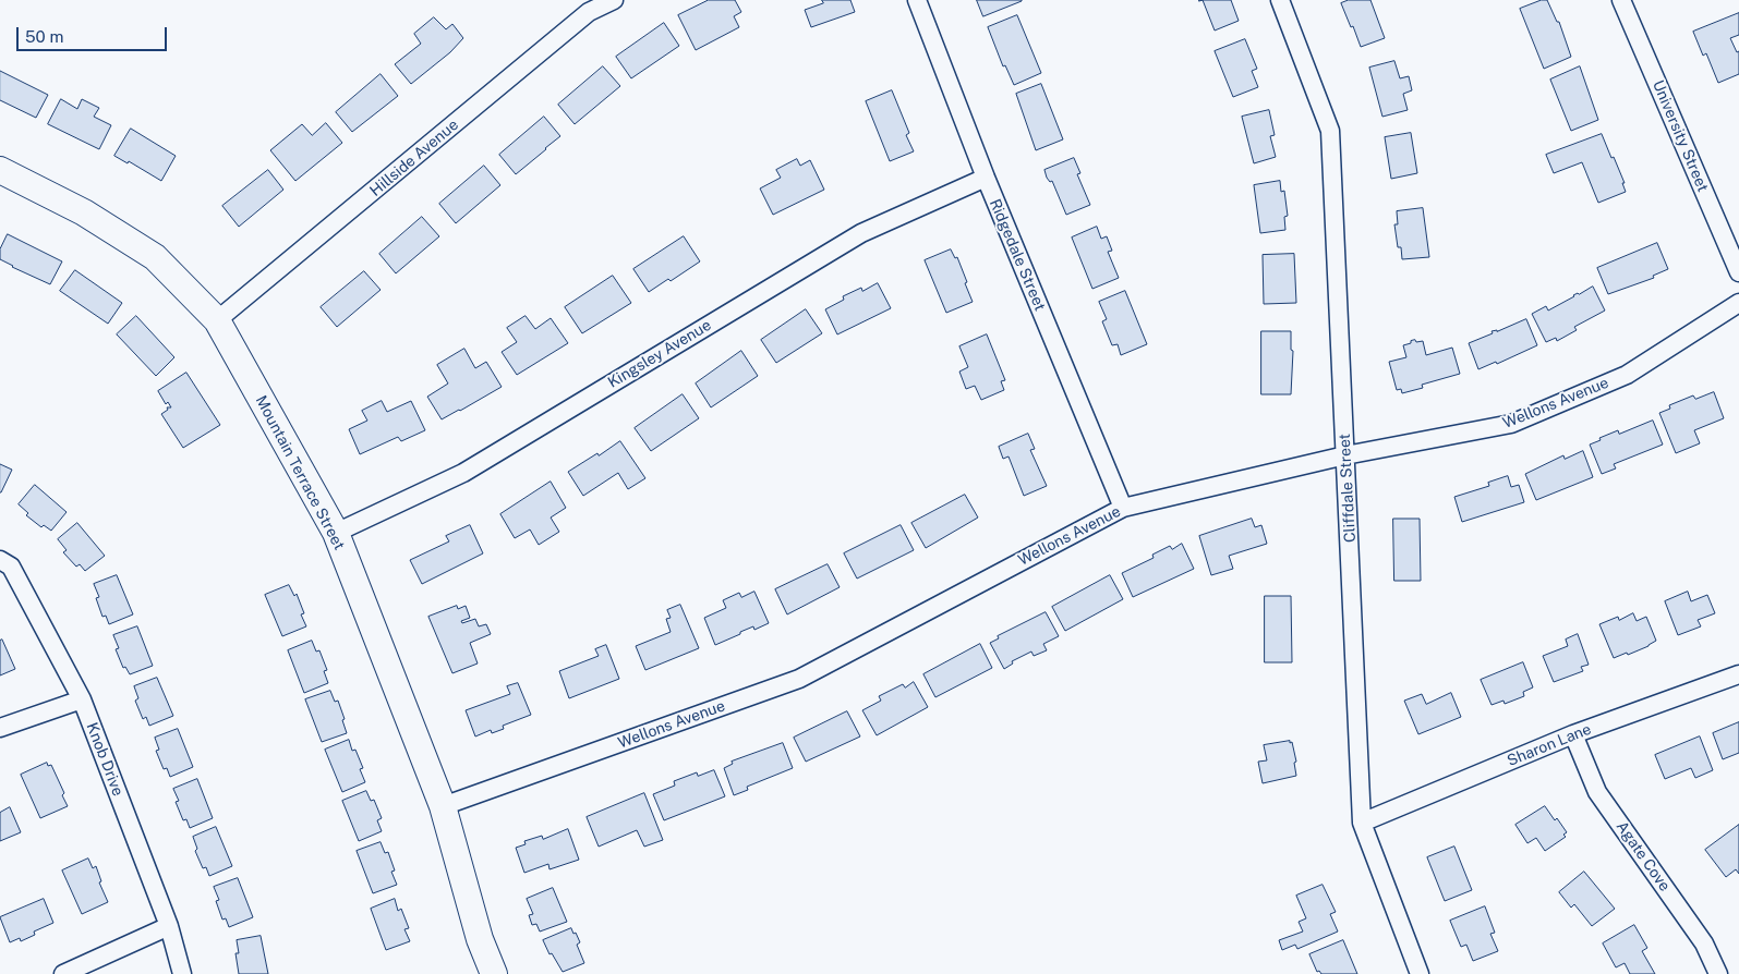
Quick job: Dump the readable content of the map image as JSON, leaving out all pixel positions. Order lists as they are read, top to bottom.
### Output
{
  "streets": {
    "street": [
      "University Street",
      "Hillside Avenue",
      "Ridgedale Street",
      "Kingsley Avenue",
      "Wellons Avenue",
      "Mountain Terrace Street",
      "Cliffdale Street",
      "Sharon Lane",
      "Knob Drive",
      "Agate Cove"
    ]
  },
  "crossings": [
    ["Hillside Avenue", "Mountain Terrace Street"],
    ["Ridgedale Street", "Kingsley Avenue"],
    ["Ridgedale Street", "Wellons Avenue"],
    ["Kingsley Avenue", "Mountain Terrace Street"],
    ["Wellons Avenue", "Mountain Terrace Street"],
    ["Wellons Avenue", "Cliffdale Street"],
    ["Cliffdale Street", "Sharon Lane"],
    ["Sharon Lane", "Agate Cove"]
  ],
  "scale_bar": "50 m"
}
